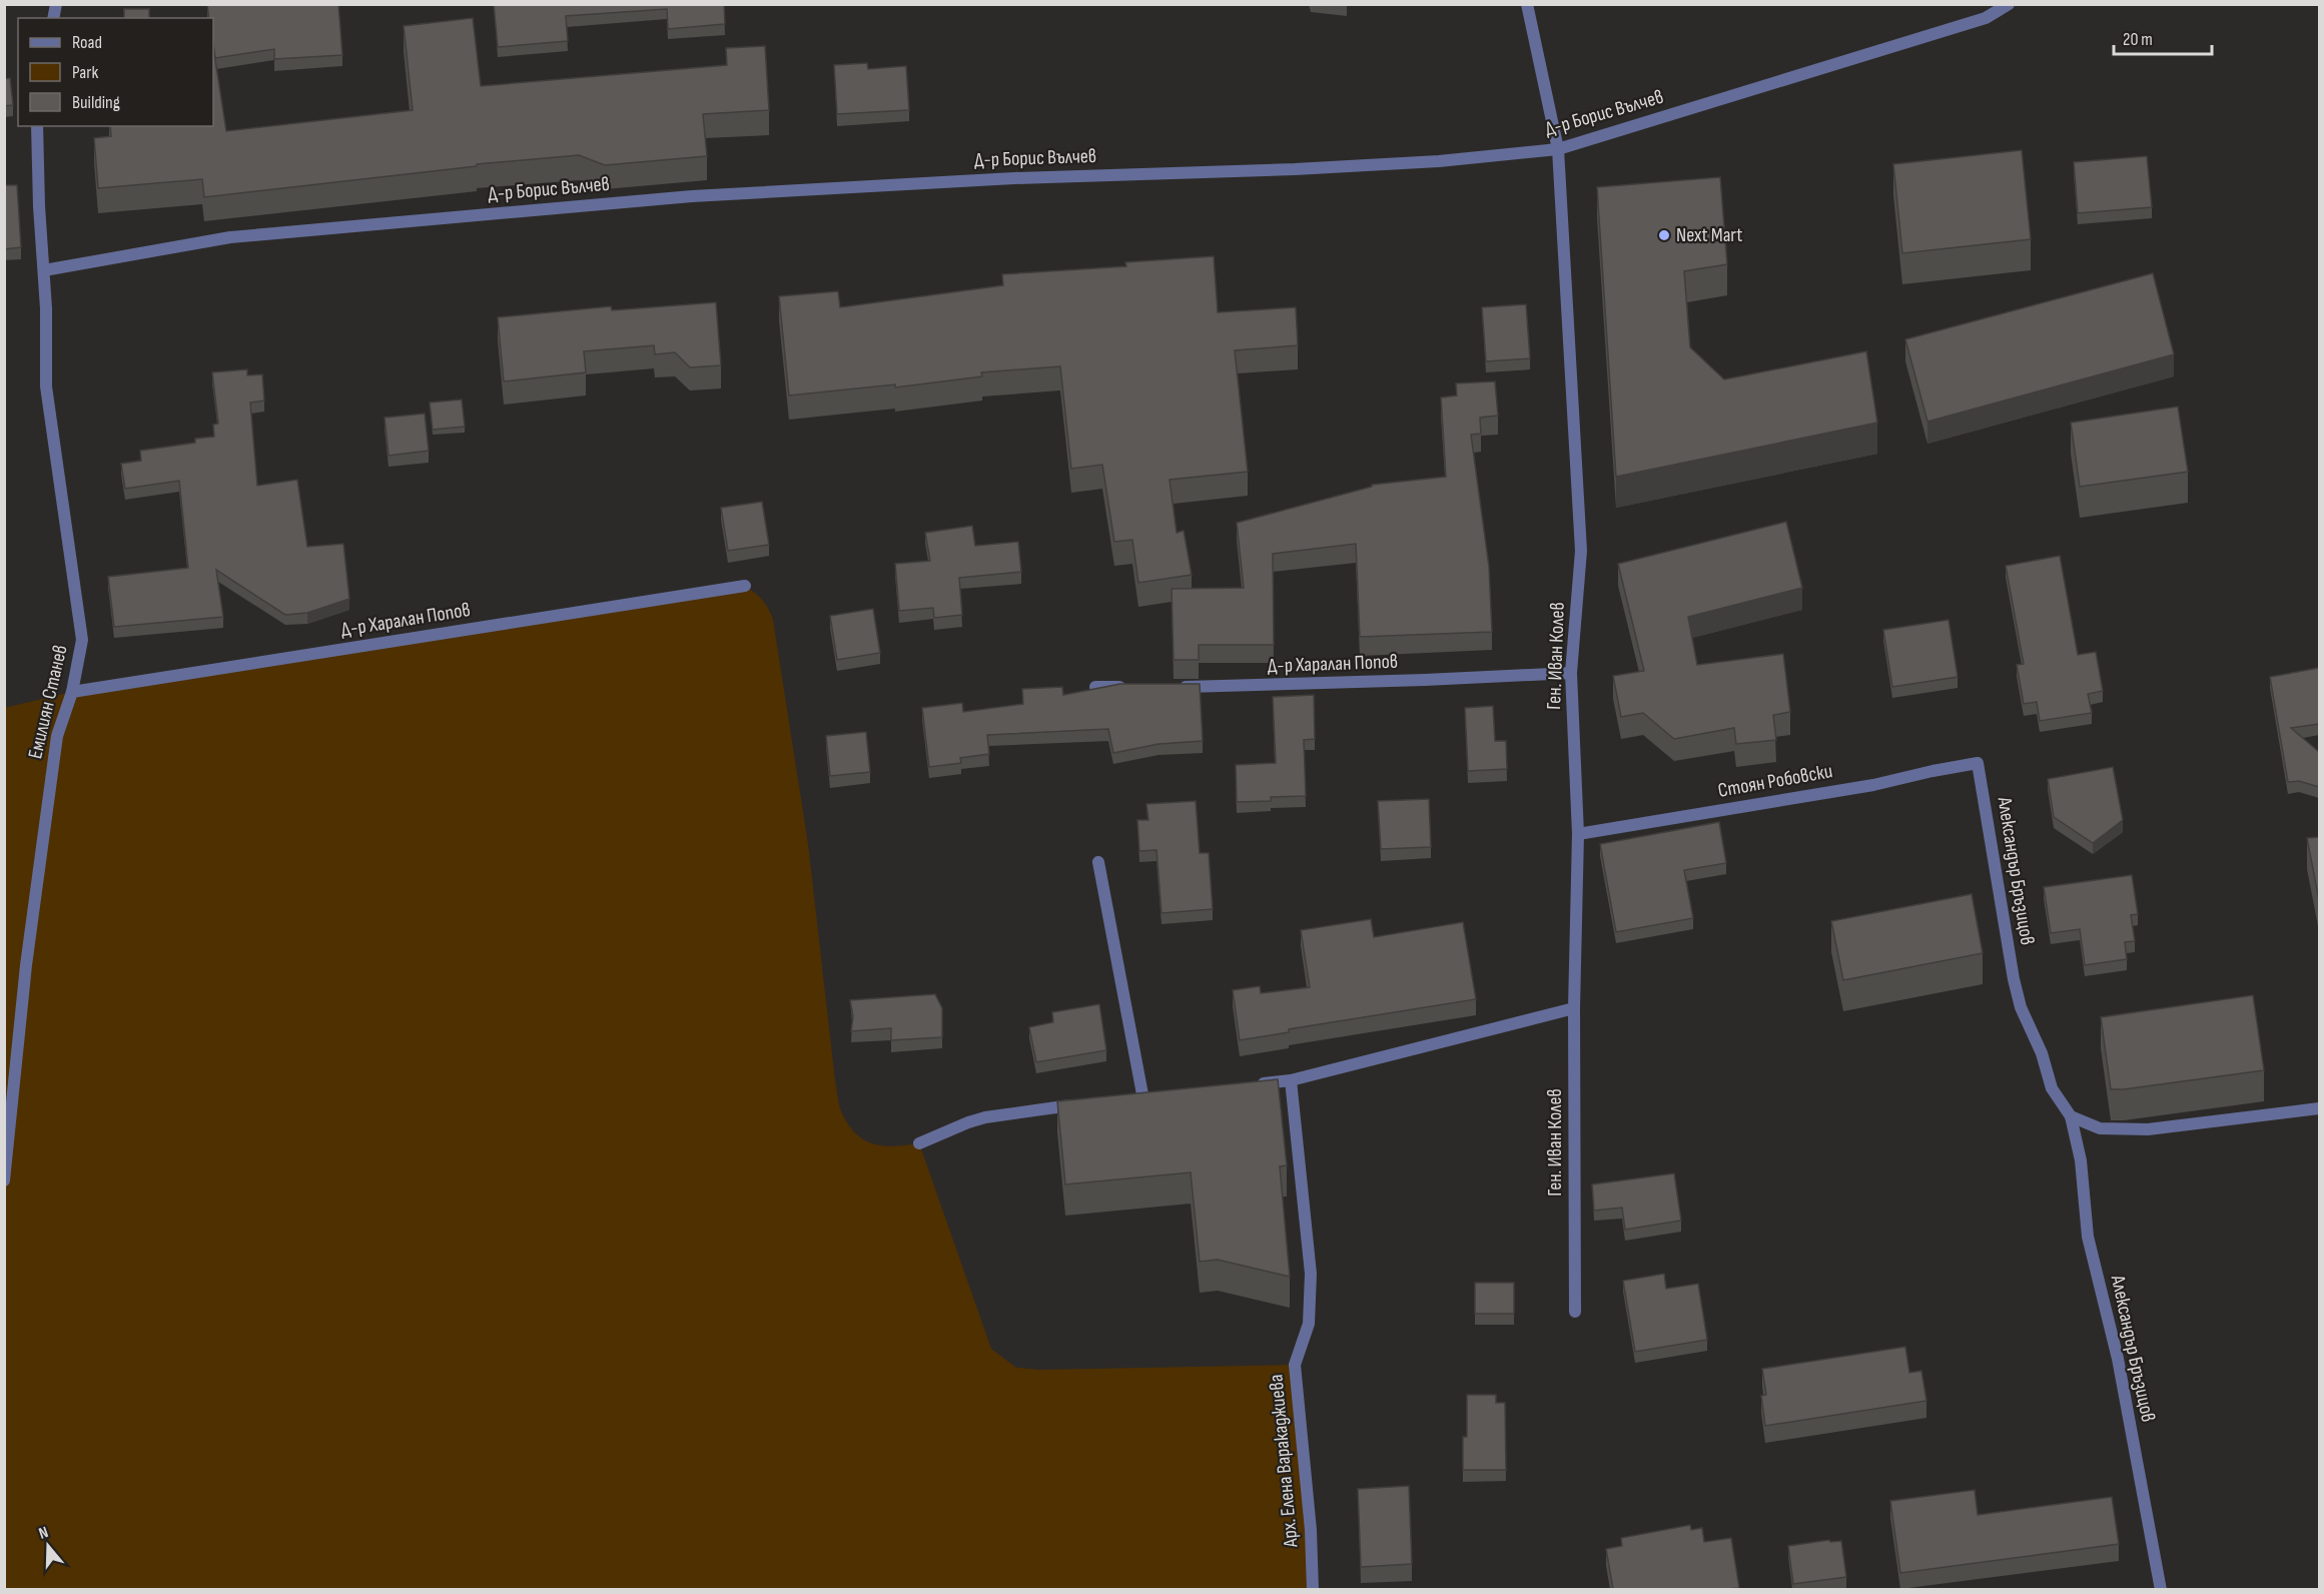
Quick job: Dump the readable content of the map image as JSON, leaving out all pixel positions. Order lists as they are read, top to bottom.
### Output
{
  "streets": {
    "street": [
      "Д-р Борис Вълчев",
      "Д-р Харалан Попов",
      "Ген. Иван Колев",
      "Емилиян Станев",
      "Стоян Робовски",
      "Александър Бръзицов",
      "Арх. Елена Варакаджиева"
    ]
  },
  "crossings": [
    ["Д-р Борис Вълчев", "Ген. Иван Колев"],
    ["Д-р Борис Вълчев", "Емилиян Станев"],
    ["Д-р Харалан Попов", "Ген. Иван Колев"],
    ["Д-р Харалан Попов", "Емилиян Станев"],
    ["Ген. Иван Колев", "Стоян Робовски"],
    ["Стоян Робовски", "Александър Бръзицов"]
  ],
  "places": ["Next Mart"],
  "legend": ["Road", "Park", "Building"],
  "scale_bar": "20 m",
  "north": "top"
}
